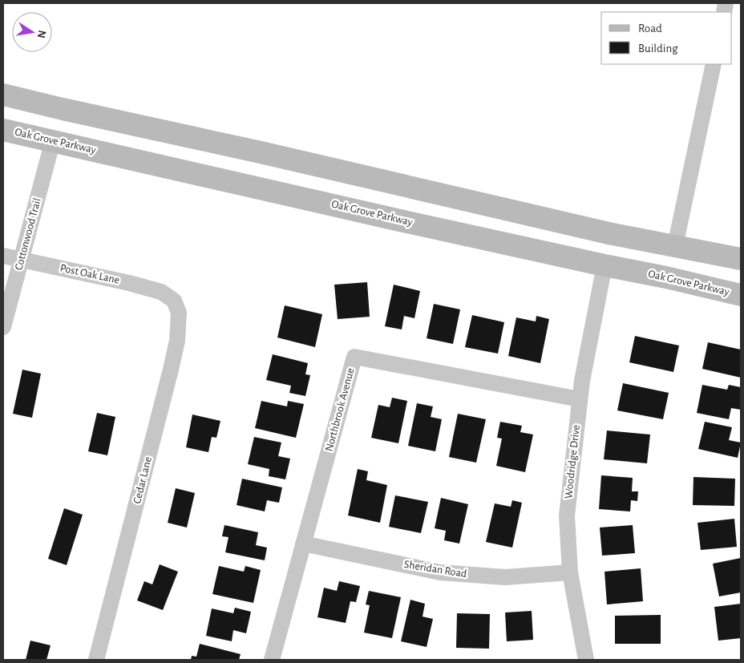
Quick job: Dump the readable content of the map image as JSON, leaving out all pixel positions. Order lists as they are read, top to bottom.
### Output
{
  "streets": {
    "main road": ["Oak Grove Parkway"],
    "street": [
      "Cottonwood Trail",
      "Post Oak Lane",
      "Northbrook Avenue",
      "Woodridge Drive",
      "Cedar Lane",
      "Sheridan Road"
    ]
  },
  "crossings": [
    ["Oak Grove Parkway", "Cottonwood Trail"],
    ["Oak Grove Parkway", "Woodridge Drive"],
    ["Cottonwood Trail", "Post Oak Lane"],
    ["Post Oak Lane", "Cedar Lane"],
    ["Northbrook Avenue", "Woodridge Drive"],
    ["Northbrook Avenue", "Sheridan Road"],
    ["Woodridge Drive", "Sheridan Road"]
  ],
  "legend": ["Road", "Building"],
  "north": "right"
}
